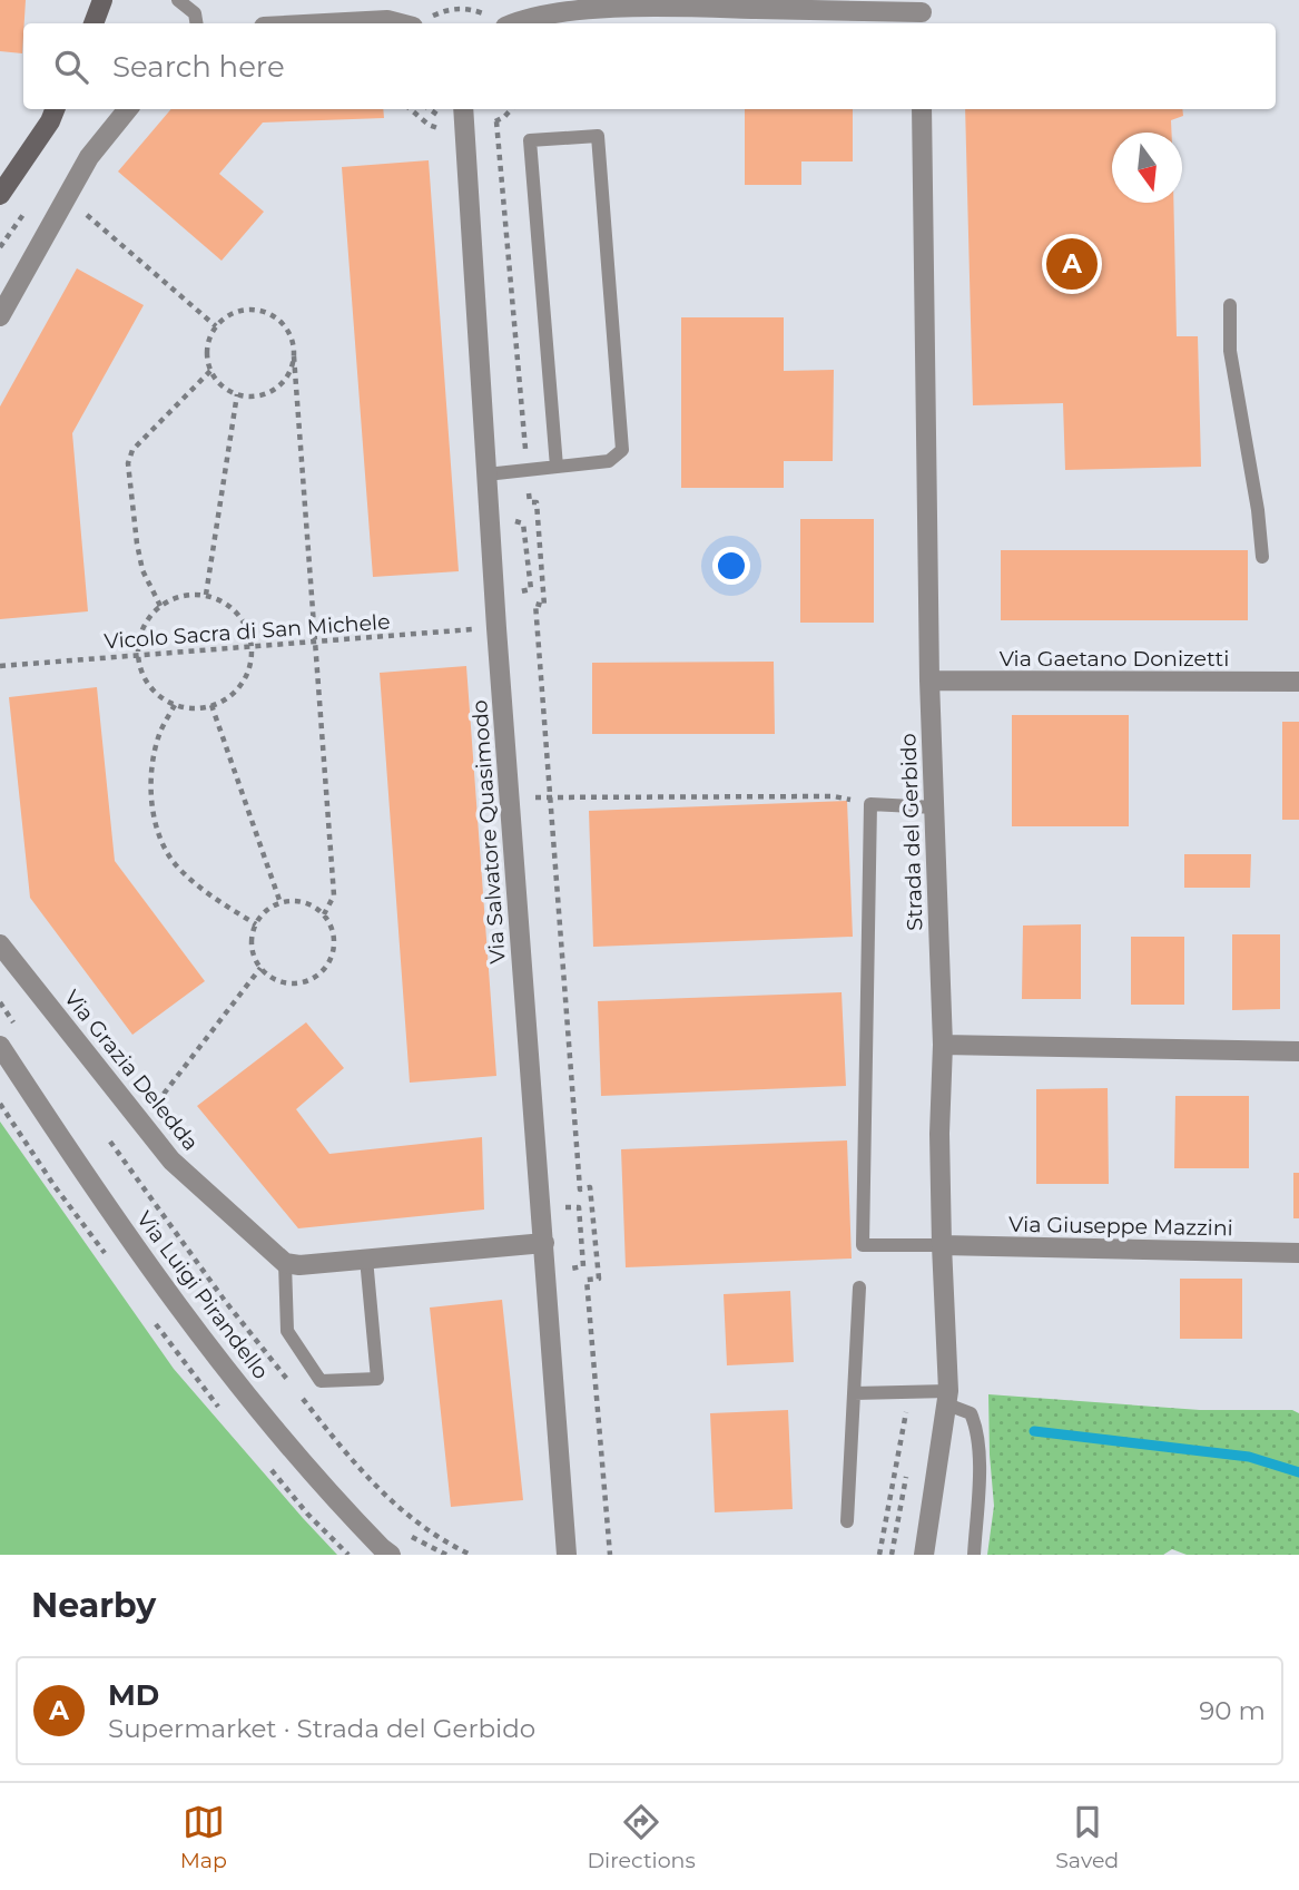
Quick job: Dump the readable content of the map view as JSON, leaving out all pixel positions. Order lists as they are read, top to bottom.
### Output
{
  "streets": {
    "street": [
      "Via Gaetano Donizetti",
      "Via Salvatore Quasimodo",
      "Strada del Gerbido",
      "Via Grazia Deledda",
      "Via Giuseppe Mazzini",
      "Via Luigi Pirandello"
    ],
    "path": ["Vicolo Sacra di San Michele"]
  },
  "crossings": [
    ["Vicolo Sacra di San Michele", "Via Salvatore Quasimodo"],
    ["Via Gaetano Donizetti", "Strada del Gerbido"],
    ["Strada del Gerbido", "Via Giuseppe Mazzini"]
  ],
  "north": "bottom",
  "page": {
    "search": "Search here",
    "pins": "A",
    "heading": "Nearby",
    "list": [
      {
        "mark": "A",
        "name": "MD",
        "note": "Supermarket · Strada del Gerbido",
        "value": "90 m"
      }
    ],
    "nav": ["Map", "Directions", "Saved"]
  }
}
